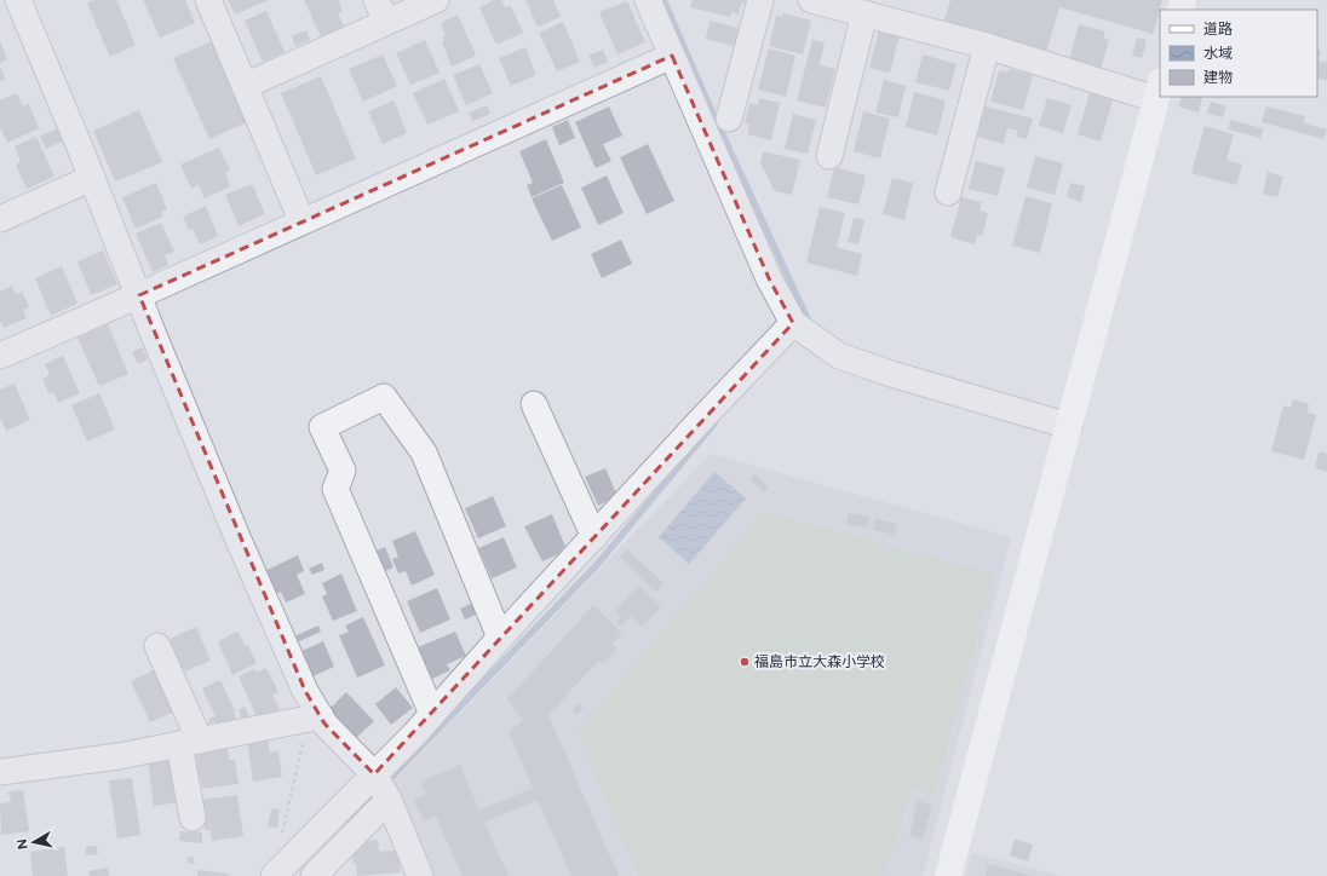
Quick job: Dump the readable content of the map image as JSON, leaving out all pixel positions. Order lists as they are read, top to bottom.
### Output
{
  "places": ["福島市立大森小学校"],
  "legend": ["道路", "水域", "建物"],
  "north": "left"
}
